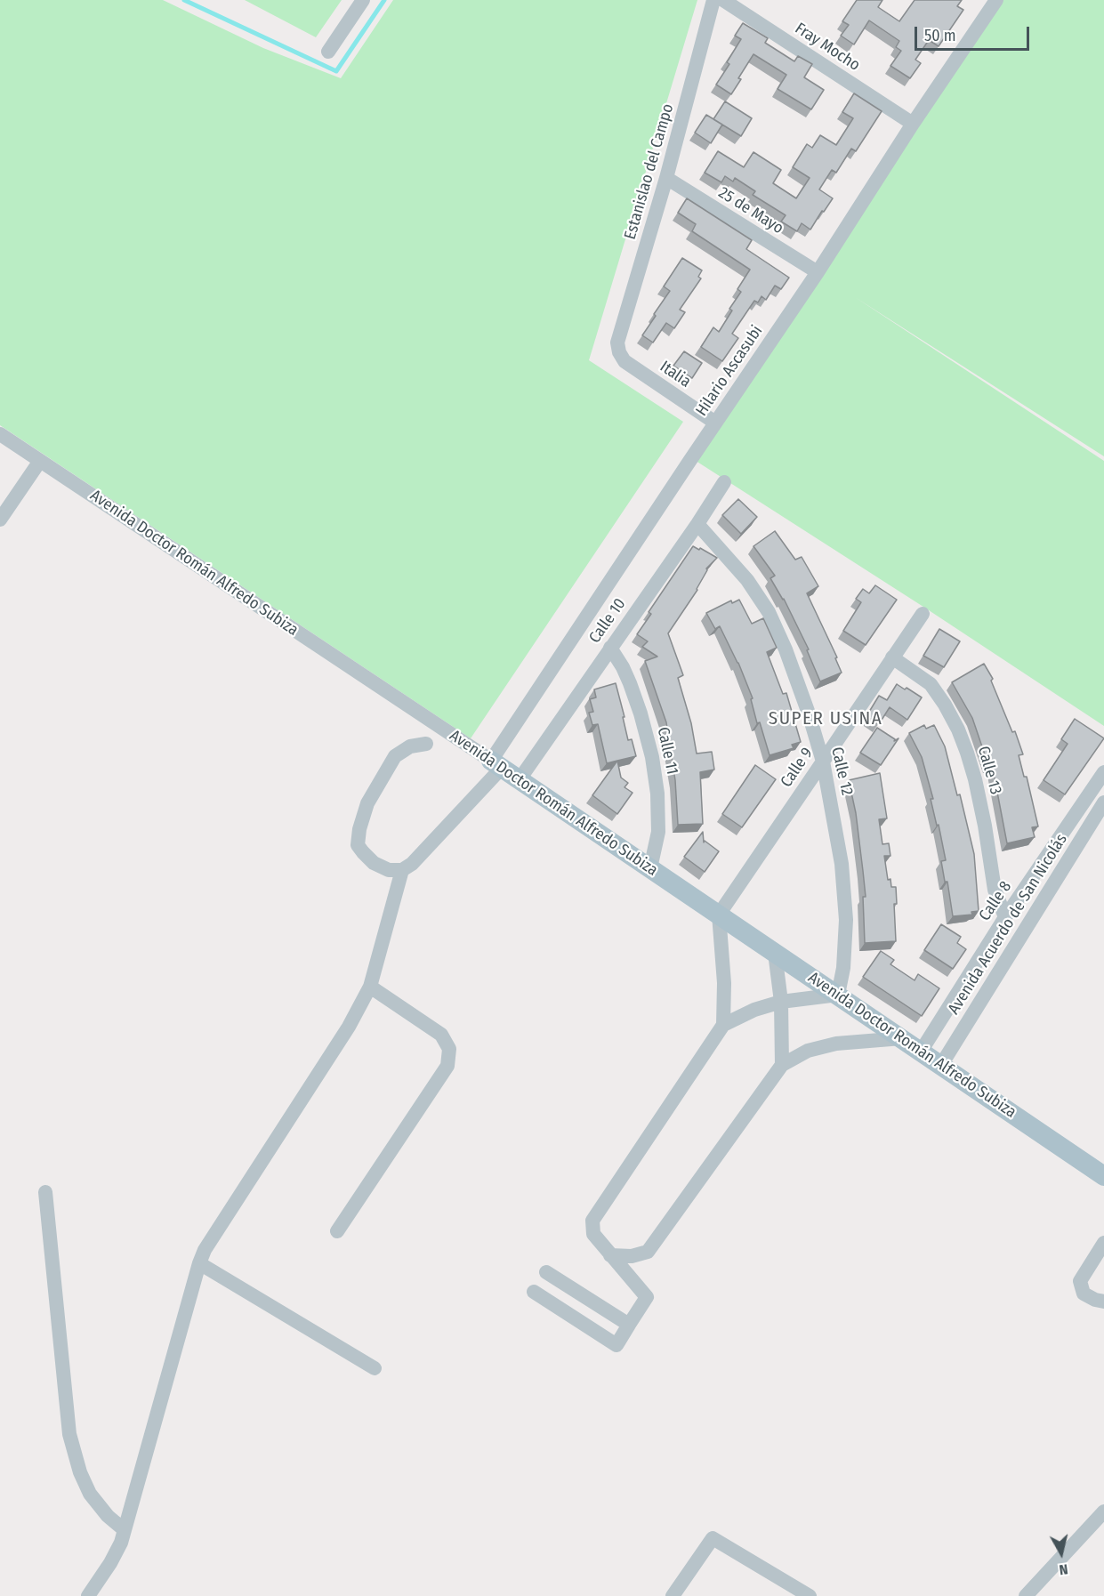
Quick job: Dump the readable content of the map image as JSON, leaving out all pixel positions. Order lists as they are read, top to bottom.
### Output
{
  "streets": {
    "main road": ["Avenida Doctor Román Alfredo Subiza"],
    "street": [
      "Fray Mocho",
      "Estanislao del Campo",
      "25 de Mayo",
      "Hilario Ascasubi",
      "Italia",
      "Calle 10",
      "Calle 11",
      "Calle 9",
      "Calle 13",
      "Calle 12",
      "Calle 8",
      "Avenida Acuerdo de San Nicolás"
    ]
  },
  "crossings": [
    ["Fray Mocho", "Hilario Ascasubi"],
    ["Estanislao del Campo", "25 de Mayo"],
    ["Estanislao del Campo", "Italia"],
    ["25 de Mayo", "Hilario Ascasubi"],
    ["Hilario Ascasubi", "Italia"],
    ["Hilario Ascasubi", "Avenida Doctor Román Alfredo Subiza"],
    ["Avenida Doctor Román Alfredo Subiza", "Calle 10"],
    ["Avenida Doctor Román Alfredo Subiza", "Calle 11"],
    ["Avenida Doctor Román Alfredo Subiza", "Calle 9"],
    ["Avenida Doctor Román Alfredo Subiza", "Calle 12"],
    ["Avenida Doctor Román Alfredo Subiza", "Calle 8"],
    ["Avenida Doctor Román Alfredo Subiza", "Avenida Acuerdo de San Nicolás"],
    ["Calle 10", "Calle 11"],
    ["Calle 10", "Calle 12"],
    ["Calle 9", "Calle 13"],
    ["Calle 9", "Calle 12"],
    ["Calle 13", "Calle 8"]
  ],
  "districts": ["SUPER USINA"],
  "scale_bar": "50 m",
  "north": "bottom"
}
